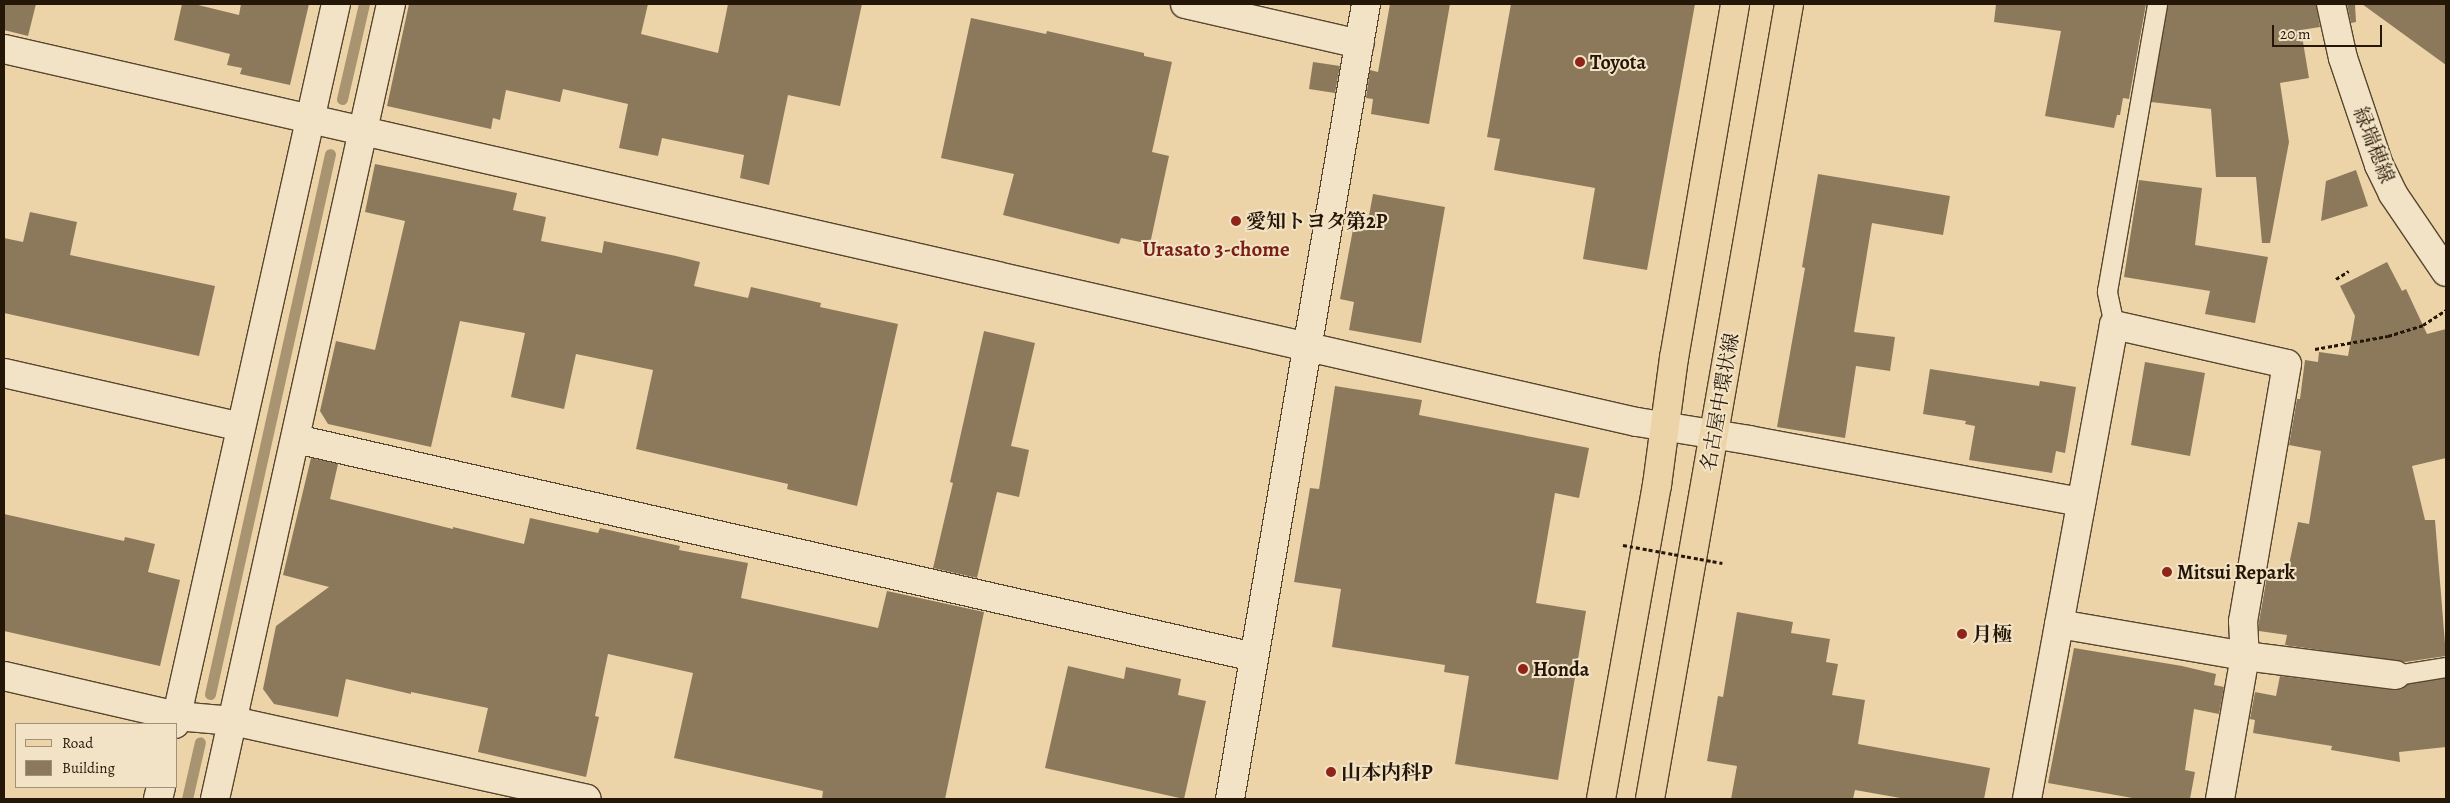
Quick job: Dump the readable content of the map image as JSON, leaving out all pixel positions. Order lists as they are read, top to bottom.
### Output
{
  "streets": {
    "main road": ["名古屋中環状線"],
    "street": ["緑瑞穂線"]
  },
  "districts": ["Urasato 3-chome"],
  "places": [
    "Toyota",
    "愛知トヨタ第2P",
    "Mitsui Repark",
    "月極",
    "Honda",
    "山本内科P"
  ],
  "legend": ["Road", "Building"],
  "scale_bar": "20 m"
}
